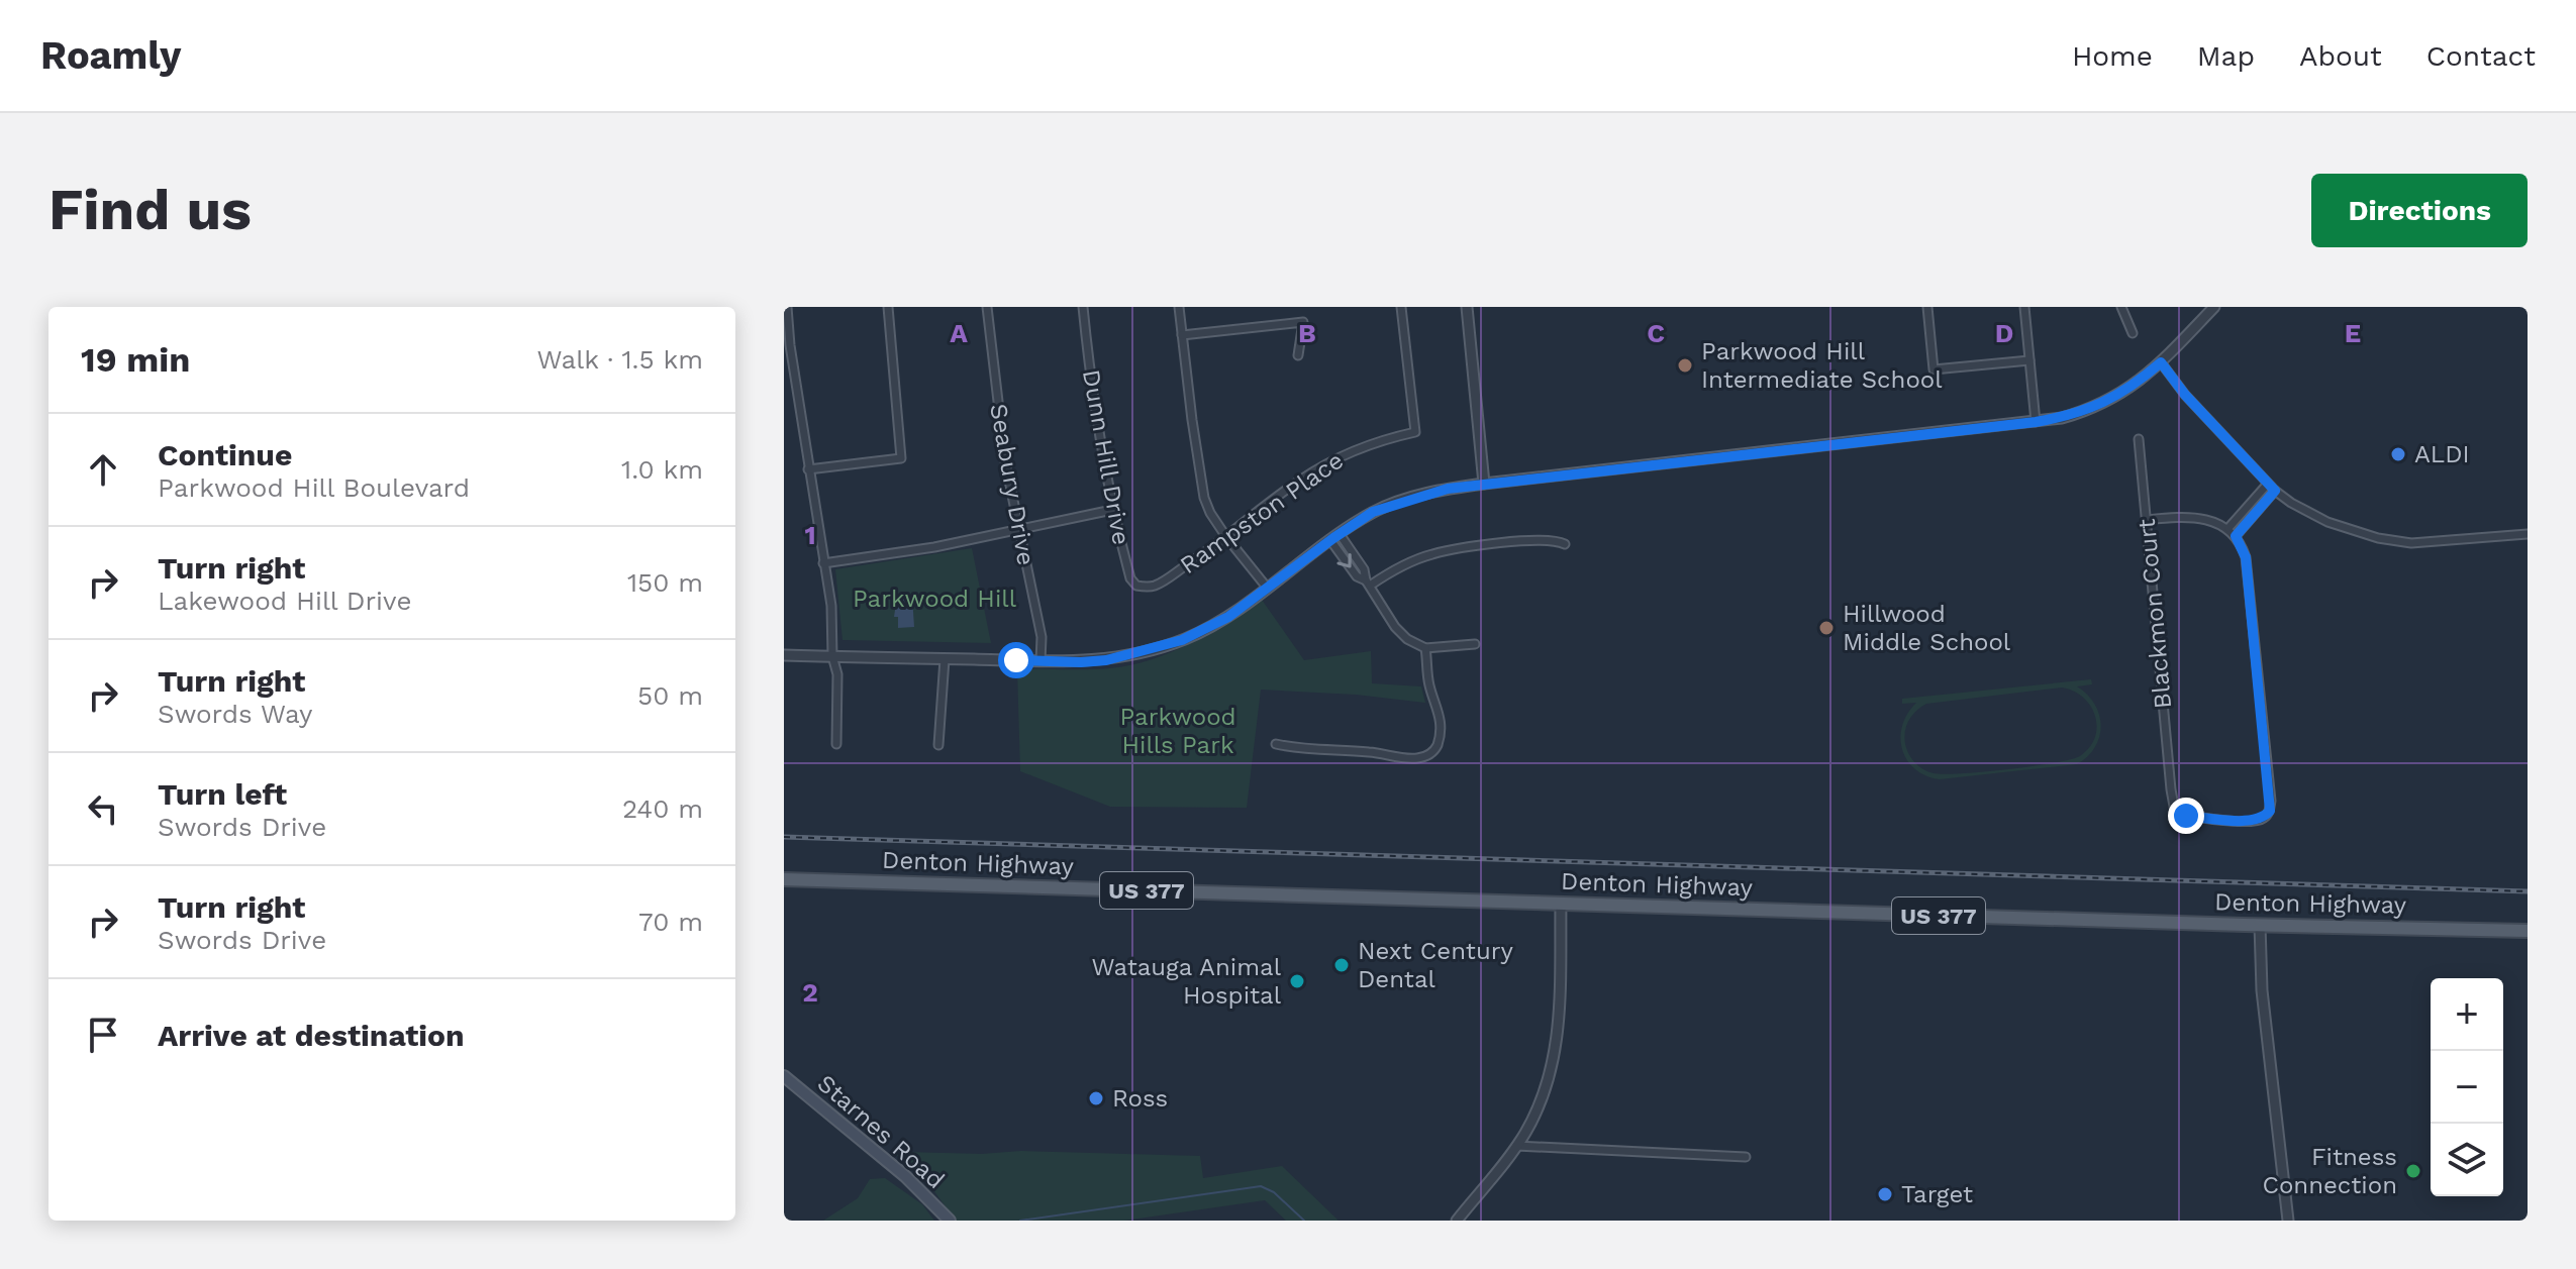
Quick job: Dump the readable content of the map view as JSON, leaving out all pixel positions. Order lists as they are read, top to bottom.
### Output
{
  "streets": {
    "main road": ["Denton Highway", "US 377", "Starnes Road"],
    "street": [
      "Dunn Hill Drive",
      "Seabury Drive",
      "Rampston Place",
      "Blackmon Court"
    ]
  },
  "crossings": [
    ["Dunn Hill Drive", "Rampston Place"]
  ],
  "parks": ["Parkwood Hill", "Parkwood Hills Park"],
  "places": [
    "Parkwood Hill Intermediate School",
    "ALDI",
    "Hillwood Middle School",
    "Next Century Dental",
    "Watauga Animal Hospital",
    "Ross",
    "Fitness Connection",
    "Target"
  ],
  "page": {
    "header": "Roamly",
    "nav": [
      "Home",
      "Map",
      "About",
      "Contact"
    ],
    "buttons": "Directions",
    "title": "Find us",
    "heading": ["19 min", "Walk · 1.5 km"],
    "list": [
      ["Continue", "Parkwood Hill Boulevard", "1.0 km"],
      ["Turn right", "Lakewood Hill Drive", "150 m"],
      ["Turn right", "Swords Way", "50 m"],
      ["Turn left", "Swords Drive", "240 m"],
      ["Turn right", "Swords Drive", "70 m"],
      "Arrive at destination"
    ],
    "map_buttons": ["+", "−"]
  },
  "grid": {
    "columns": [
      "A",
      "B",
      "C",
      "D",
      "E"
    ],
    "rows": ["1", "2"]
  }
}
